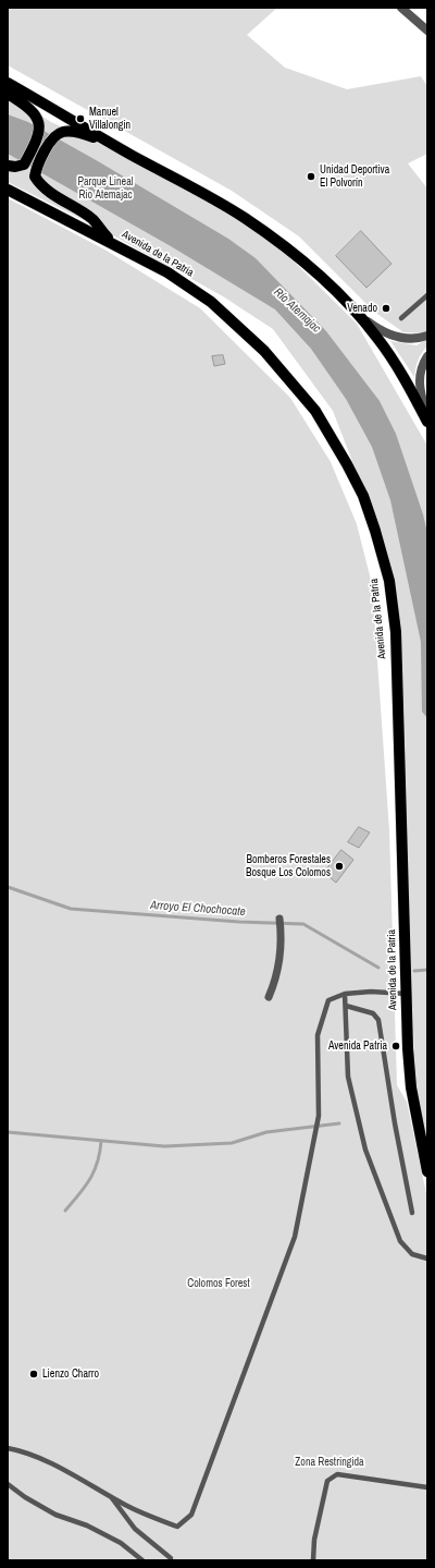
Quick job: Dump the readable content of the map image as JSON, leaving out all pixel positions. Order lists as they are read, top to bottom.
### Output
{
  "streets": {
    "main road": ["Avenida de la Patria"]
  },
  "water": ["Río Atemajac", "Arroyo El Chochocate"],
  "parks": ["Parque Lineal Rio Atemajac", "Colomos Forest", "Zona Restringida"],
  "places": [
    "Manuel Villalongin",
    "Unidad Deportiva El Polvorín",
    "Venado",
    "Bomberos Forestales Bosque Los Colomos",
    "Avenida Patria",
    "Lienzo Charro"
  ]
}
